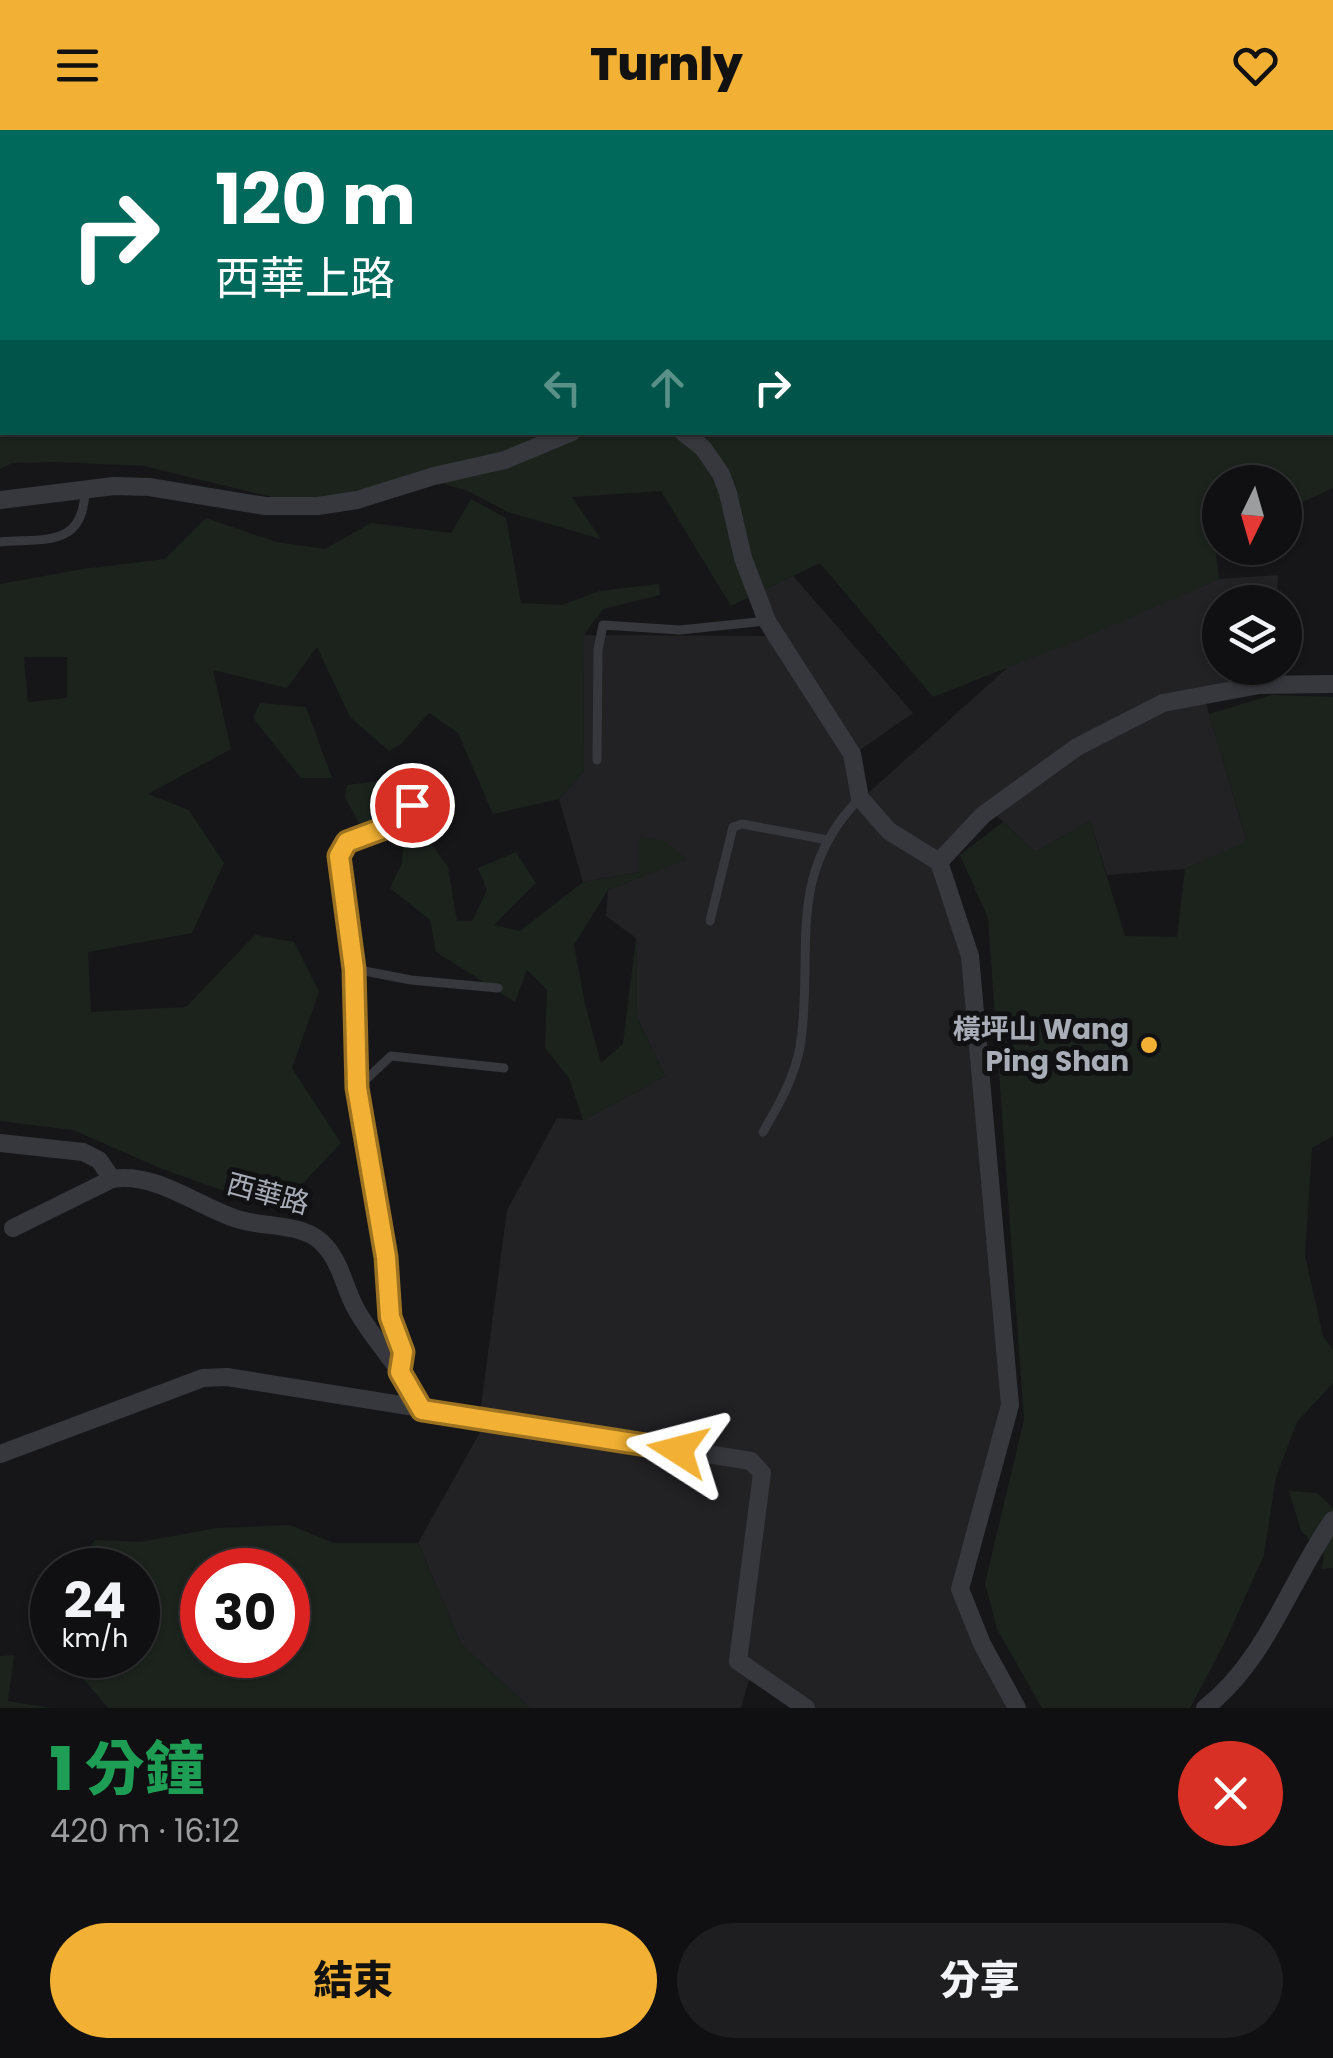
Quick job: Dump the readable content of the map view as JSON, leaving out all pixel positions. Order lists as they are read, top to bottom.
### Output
{
  "streets": {
    "street": ["西華路"]
  },
  "places": ["橫坪山 Wang Ping Shan"],
  "north": "bottom",
  "page": {
    "header": "Turnly",
    "turn": ["120 m", "西華上路"],
    "speed": "24 km/h",
    "limit": "30",
    "heading": ["1 分鐘", "420 m · 16:12"],
    "buttons": ["結束", "分享"]
  }
}
